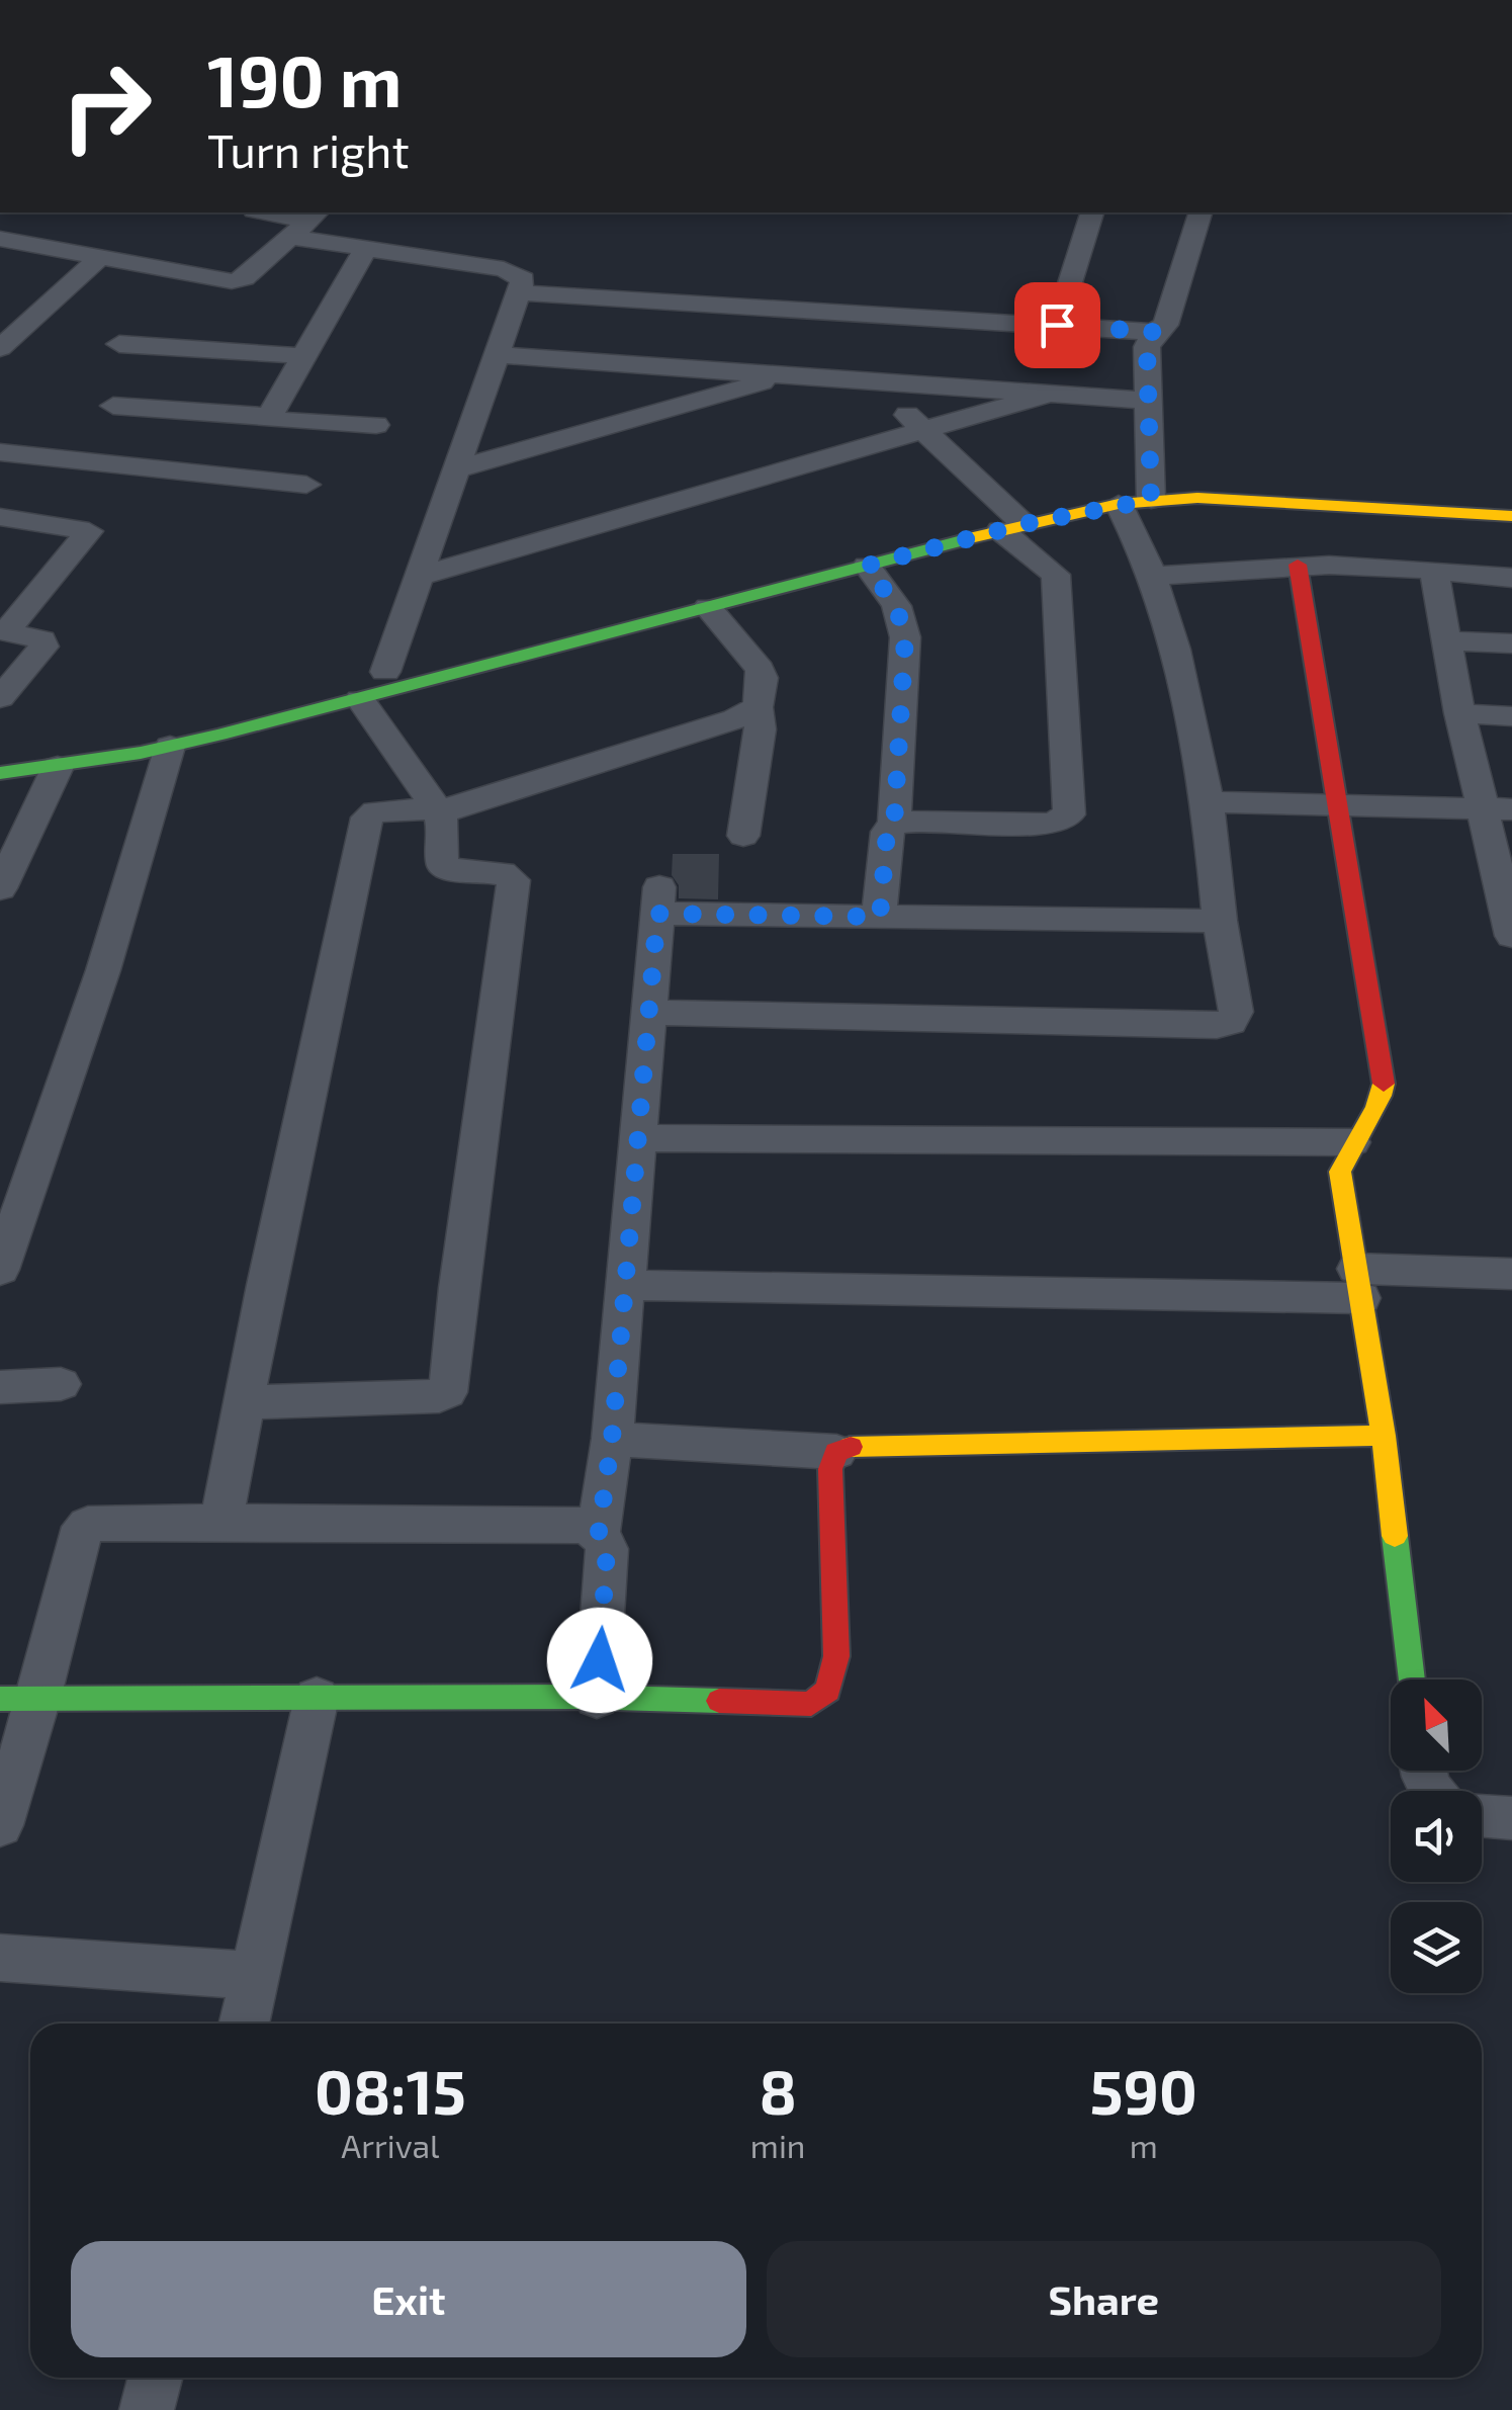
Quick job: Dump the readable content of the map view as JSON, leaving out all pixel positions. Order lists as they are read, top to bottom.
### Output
{
  "north": "top left",
  "page": {
    "turn": ["190 m", "Turn right"],
    "eta": [
      "08:15",
      "Arrival",
      "8",
      "min",
      "590",
      "m"
    ],
    "buttons": ["Exit", "Share"]
  }
}
